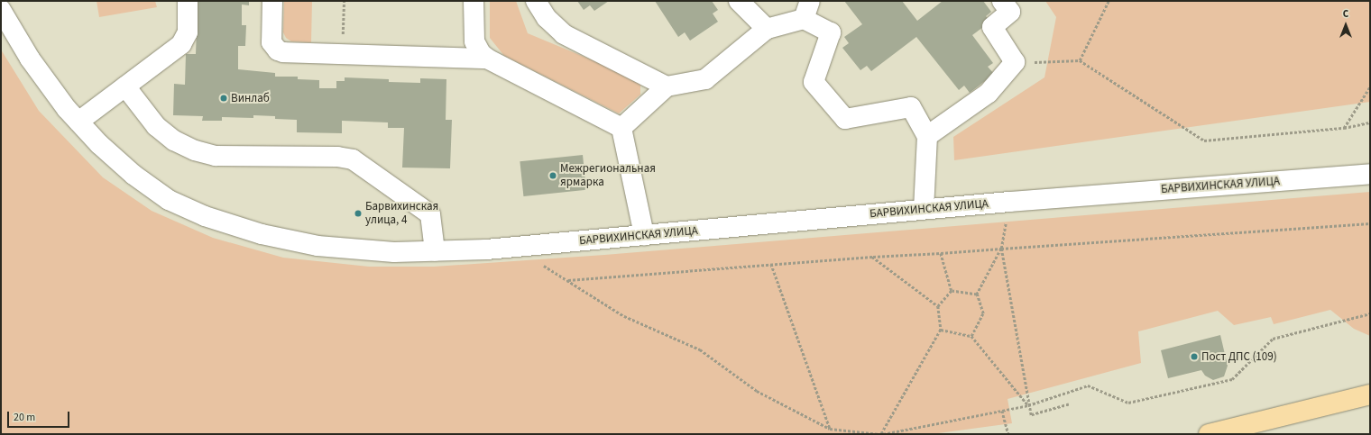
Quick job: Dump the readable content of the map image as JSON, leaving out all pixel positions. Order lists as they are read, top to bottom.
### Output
{
  "streets": {
    "street": ["БАРВИХИНСКАЯ УЛИЦА"]
  },
  "places": [
    "Винлаб",
    "Межрегиональная ярмарка",
    "Барвихинская улица, 4",
    "Пост ДПС (109)"
  ],
  "scale_bar": "20 m",
  "north": "top"
}
